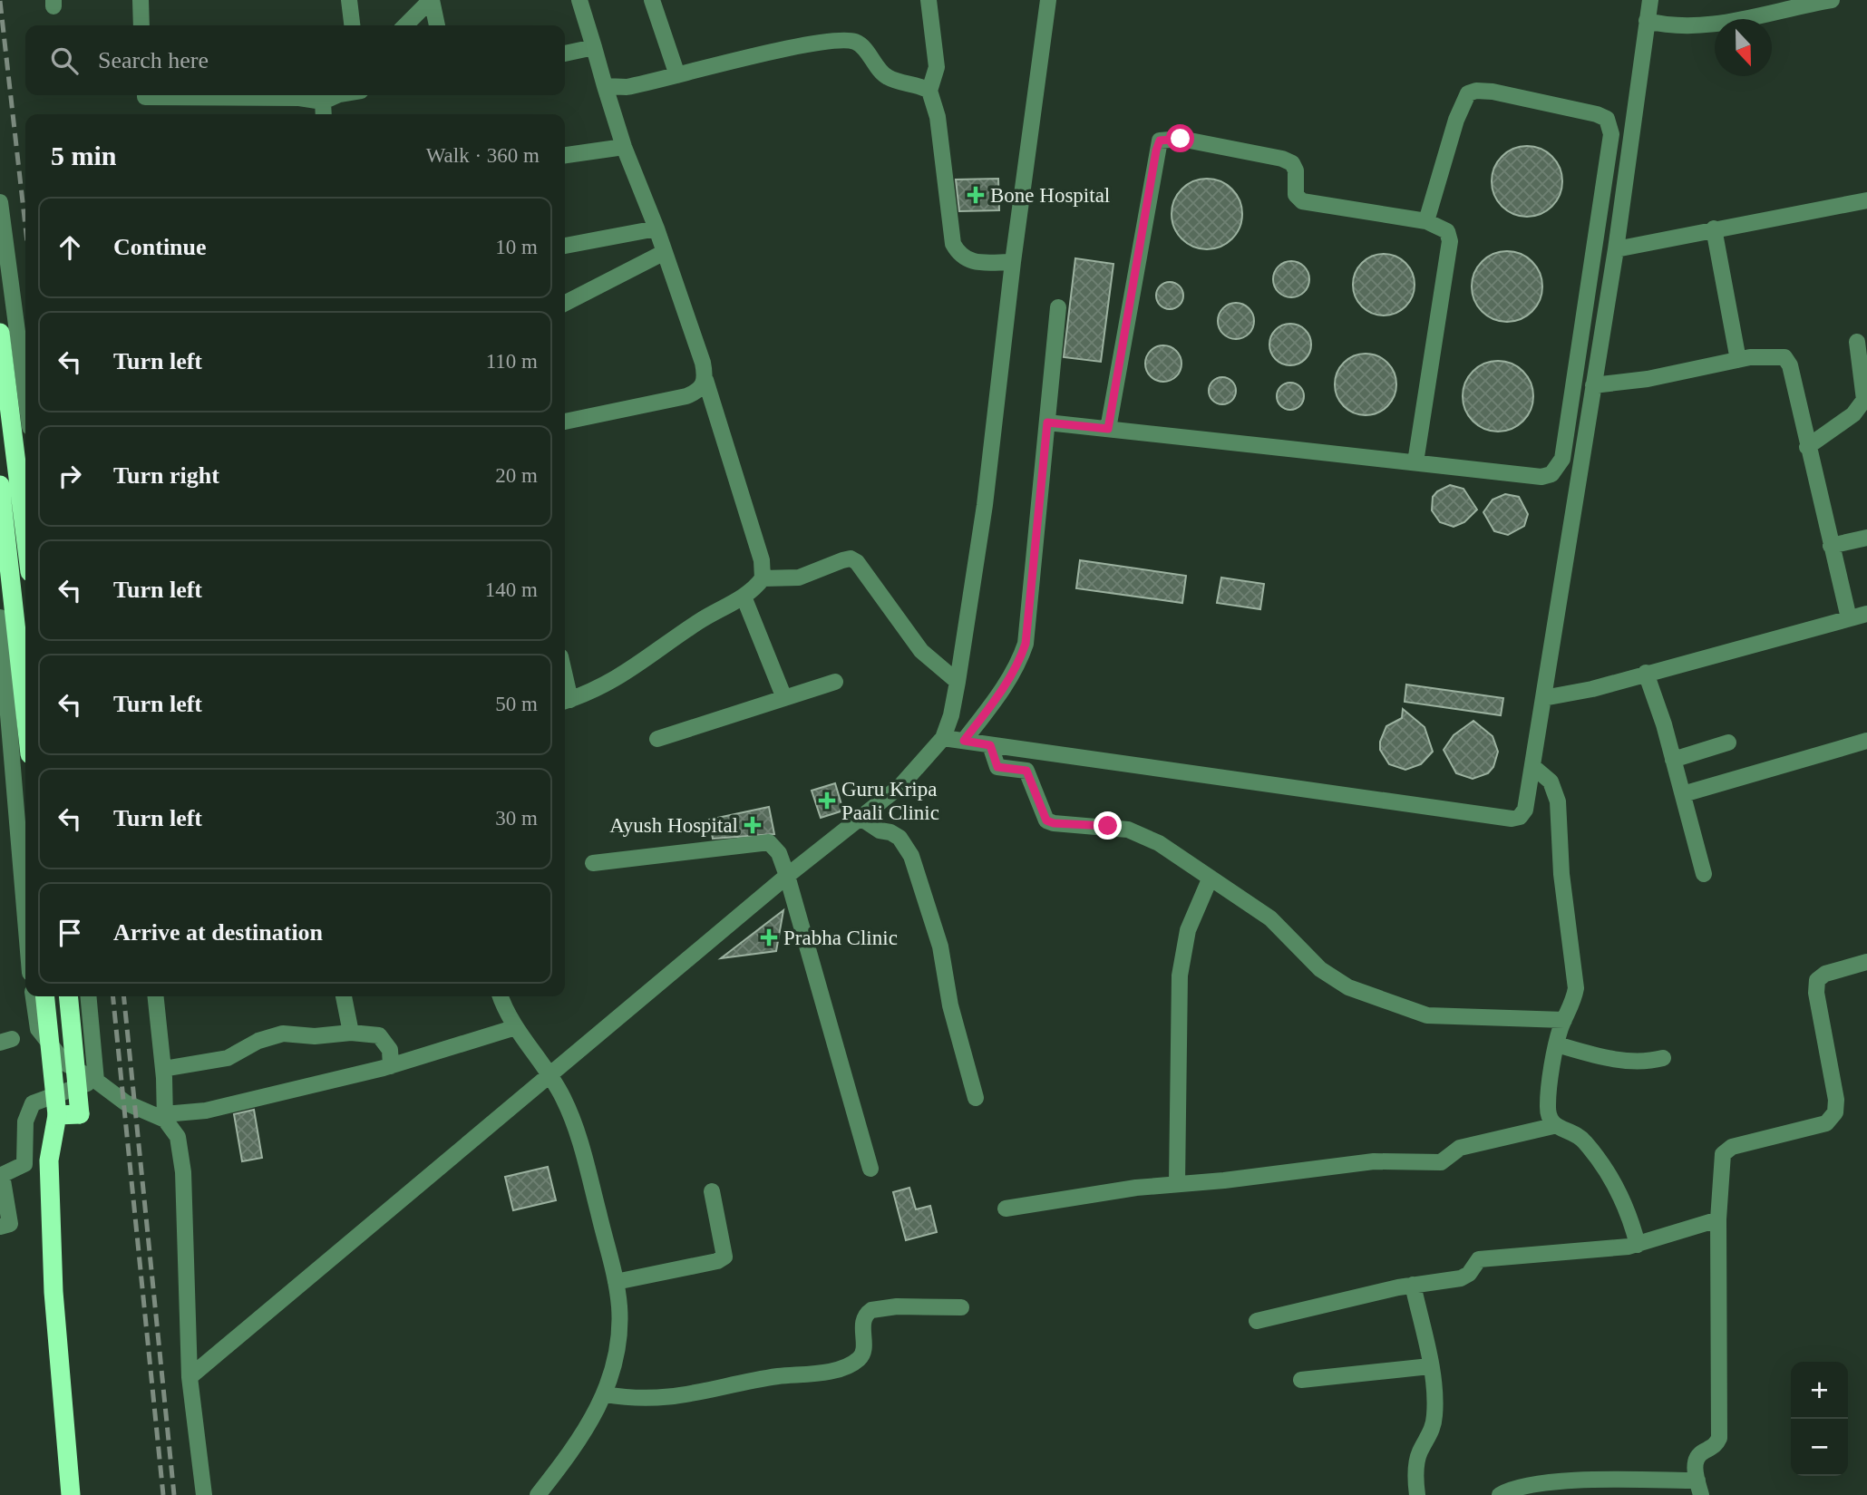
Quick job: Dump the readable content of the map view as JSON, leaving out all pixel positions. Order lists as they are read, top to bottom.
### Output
{
  "places": {
    "health": [
      "Bone Hospital",
      "Guru Kripa Paali Clinic",
      "Ayush Hospital",
      "Prabha Clinic"
    ]
  },
  "north": "bottom",
  "page": {
    "search": "Search here",
    "heading": ["5 min", "Walk · 360 m"],
    "list": [
      ["Continue", "10 m"],
      ["Turn left", "110 m"],
      ["Turn right", "20 m"],
      ["Turn left", "140 m"],
      ["Turn left", "50 m"],
      ["Turn left", "30 m"],
      "Arrive at destination"
    ],
    "map_buttons": ["+", "−"]
  }
}
